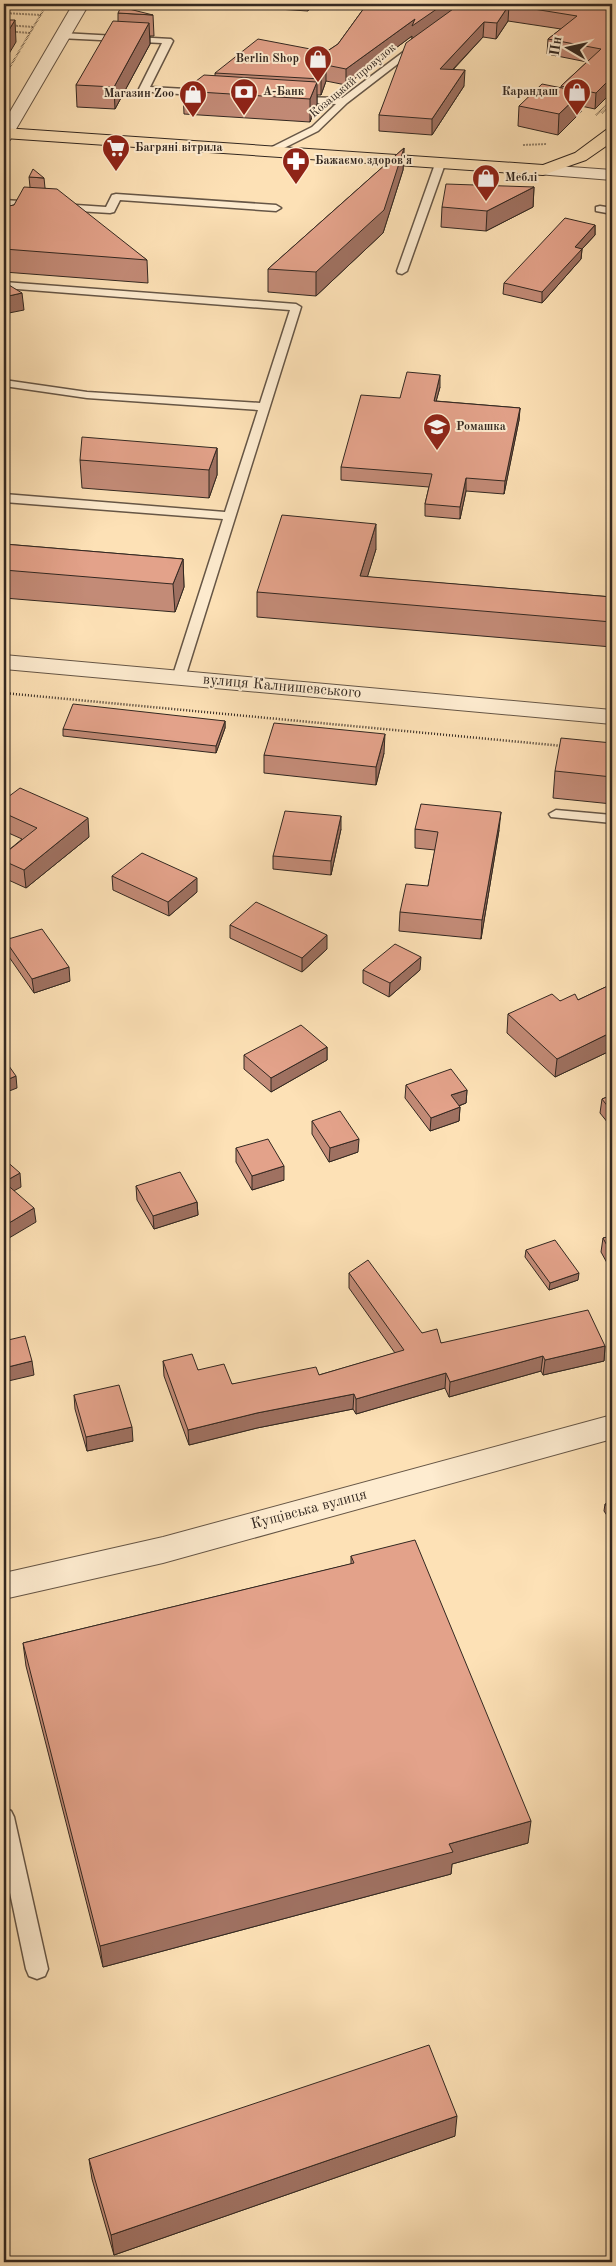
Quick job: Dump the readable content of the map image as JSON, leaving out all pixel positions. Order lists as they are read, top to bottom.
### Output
{
  "streets": {
    "street": ["вулиця Калнишевського", "Кущівська вулиця"],
    "lane": ["Козацький провулок"]
  },
  "places": {
    "shop": [
      "Berlin Shop",
      "Карандаш",
      "Магазин Zoo",
      "Меблі"
    ],
    "bank": ["А-Банк"],
    "supermarket": ["Багряні вітрила"],
    "pharmacy": ["Бажаємо здоров'я"],
    "school or university": ["Ромашка"]
  },
  "north": "left"
}
